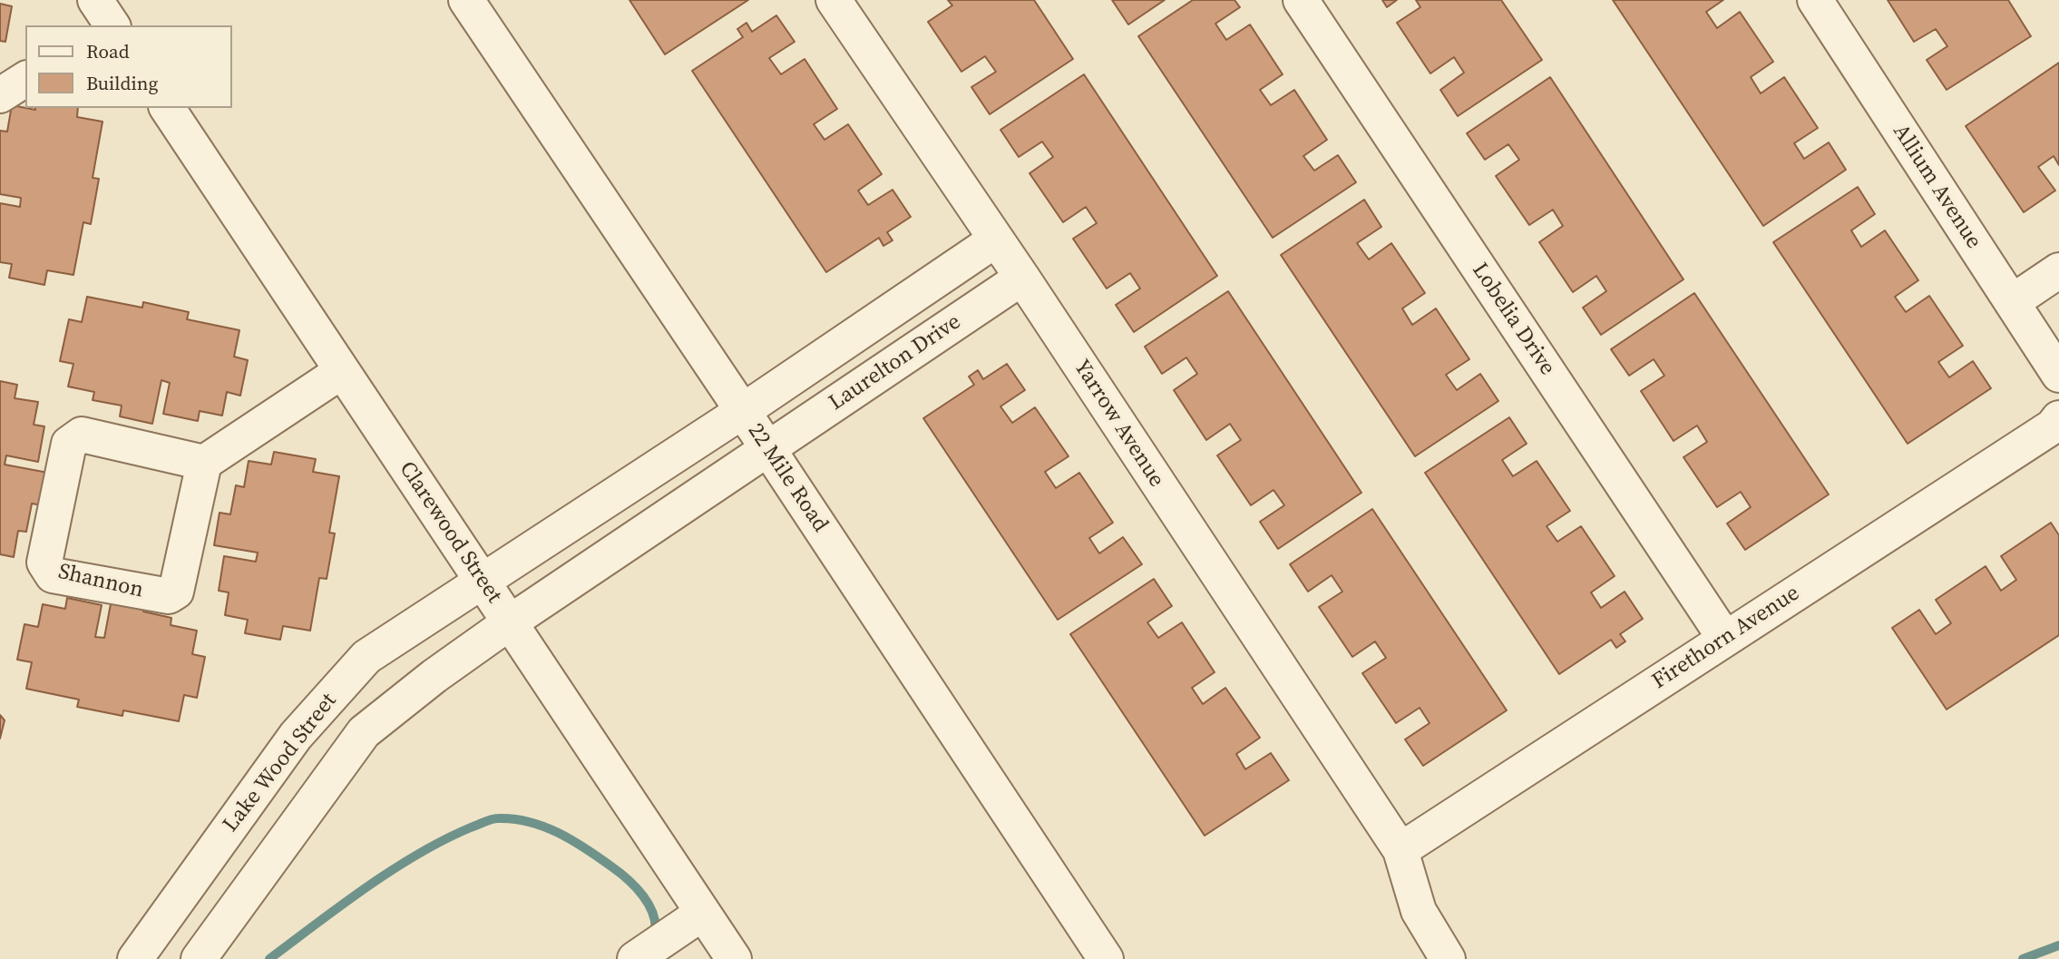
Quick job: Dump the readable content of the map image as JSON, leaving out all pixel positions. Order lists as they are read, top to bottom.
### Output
{
  "streets": {
    "street": [
      "Allium Avenue",
      "Lobelia Drive",
      "Laurelton Drive",
      "Yarrow Avenue",
      "22 Mile Road",
      "Clarewood Street",
      "Shannon",
      "Firethorn Avenue",
      "Lake Wood Street"
    ]
  },
  "crossings": [
    ["Lobelia Drive", "Firethorn Avenue"],
    ["Laurelton Drive", "Yarrow Avenue"],
    ["Laurelton Drive", "22 Mile Road"],
    ["Laurelton Drive", "Lake Wood Street"],
    ["Yarrow Avenue", "Firethorn Avenue"],
    ["22 Mile Road", "Lake Wood Street"],
    ["Clarewood Street", "Lake Wood Street"]
  ],
  "legend": ["Road", "Building"]
}
